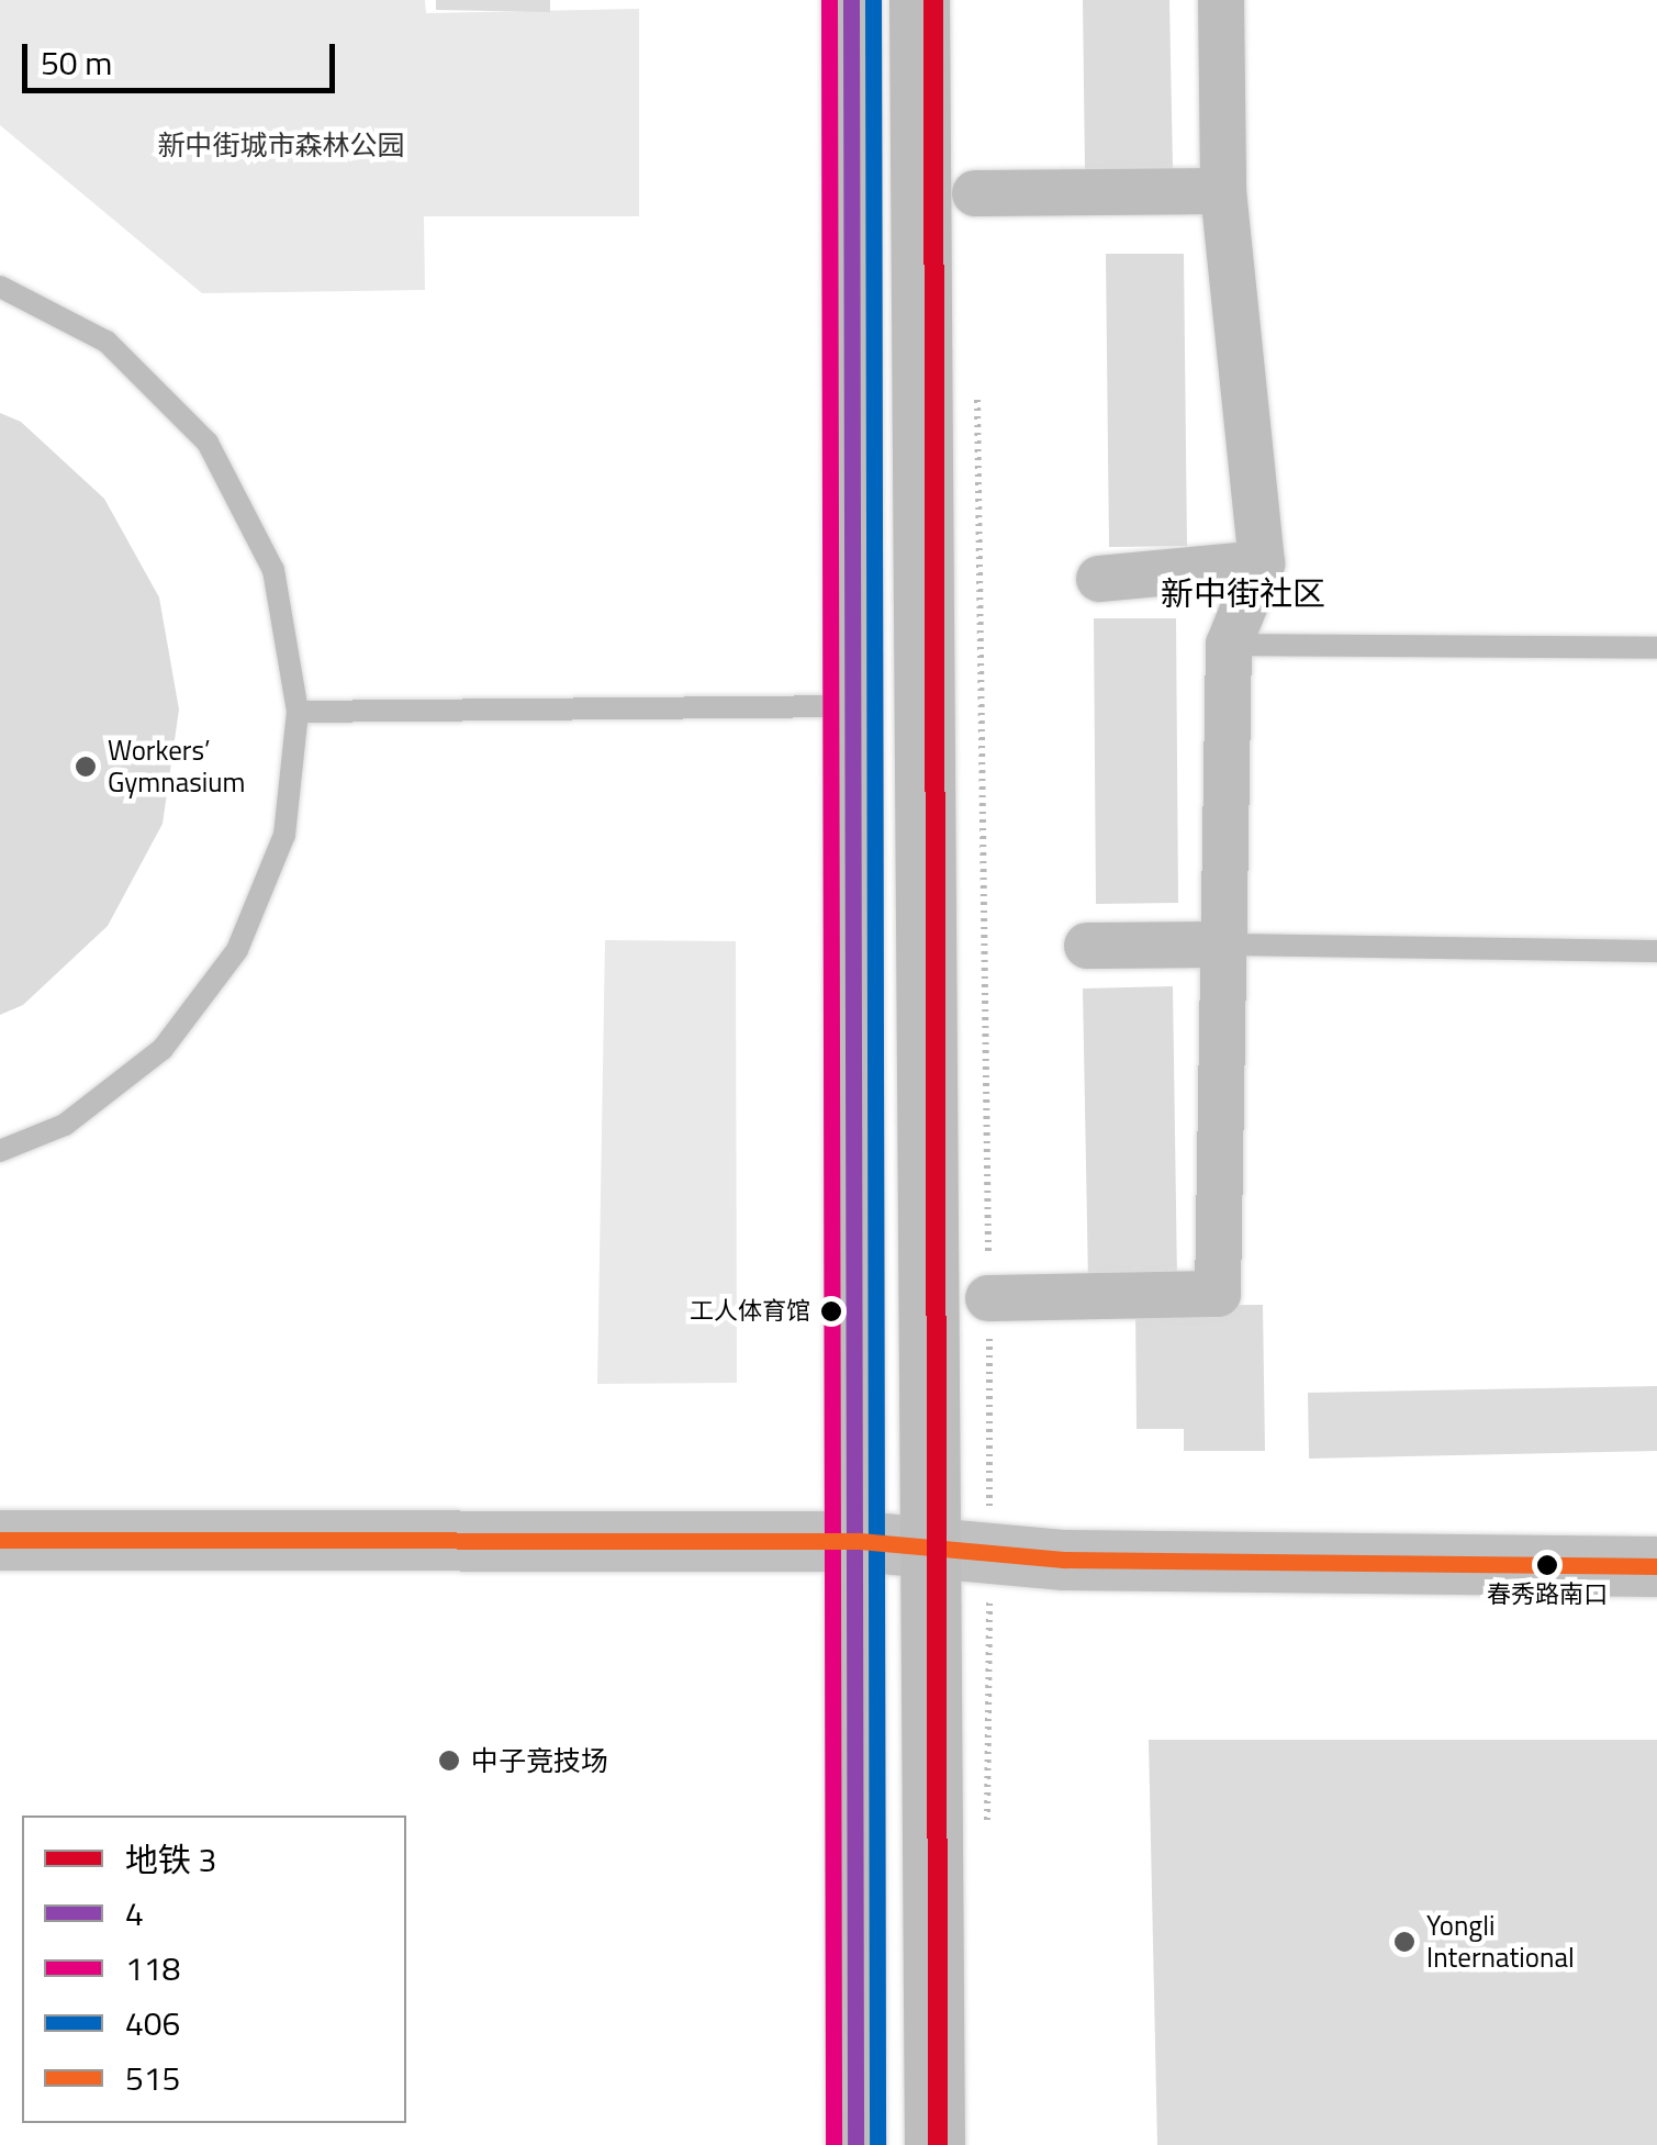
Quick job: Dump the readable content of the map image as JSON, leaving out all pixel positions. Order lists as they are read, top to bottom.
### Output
{
  "districts": ["新中街社区"],
  "parks": ["新中街城市森林公园"],
  "places": [
    "Workers’ Gymnasium",
    "工人体育馆",
    "春秀路南口",
    "中子竞技场",
    "Yongli International"
  ],
  "lines": [
    "metro line 3",
    "transit line 4",
    "transit line 118",
    "transit line 406",
    "transit line 515"
  ],
  "legend": [
    "地铁 3",
    "4",
    "118",
    "406",
    "515"
  ],
  "scale_bar": "50 m"
}
